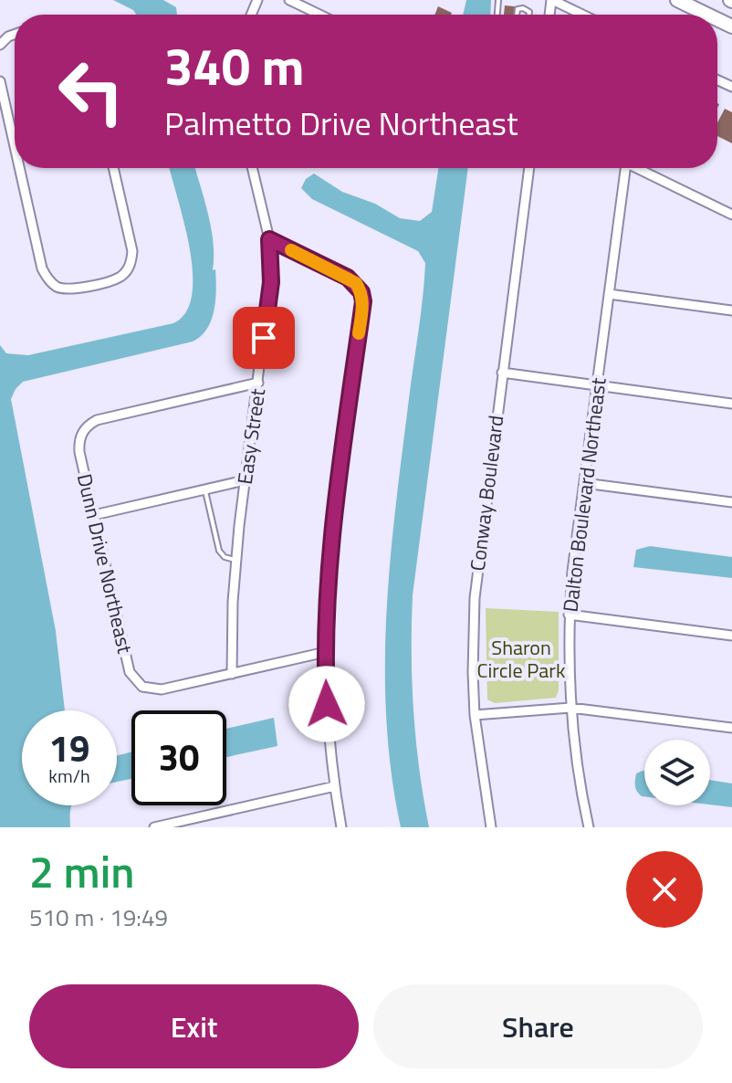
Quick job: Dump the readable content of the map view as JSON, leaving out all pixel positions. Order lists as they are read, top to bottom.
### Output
{
  "streets": {
    "street": [
      "Easy Street",
      "Conway Boulevard",
      "Dalton Boulevard Northeast",
      "Dunn Drive Northeast"
    ]
  },
  "crossings": [
    ["Easy Street", "Dunn Drive Northeast"]
  ],
  "parks": ["Sharon Circle Park"],
  "page": {
    "turn": ["340 m", "Palmetto Drive Northeast"],
    "speed": "19 km/h",
    "limit": "30",
    "heading": ["2 min", "510 m · 19:49"],
    "buttons": ["Exit", "Share"]
  }
}
